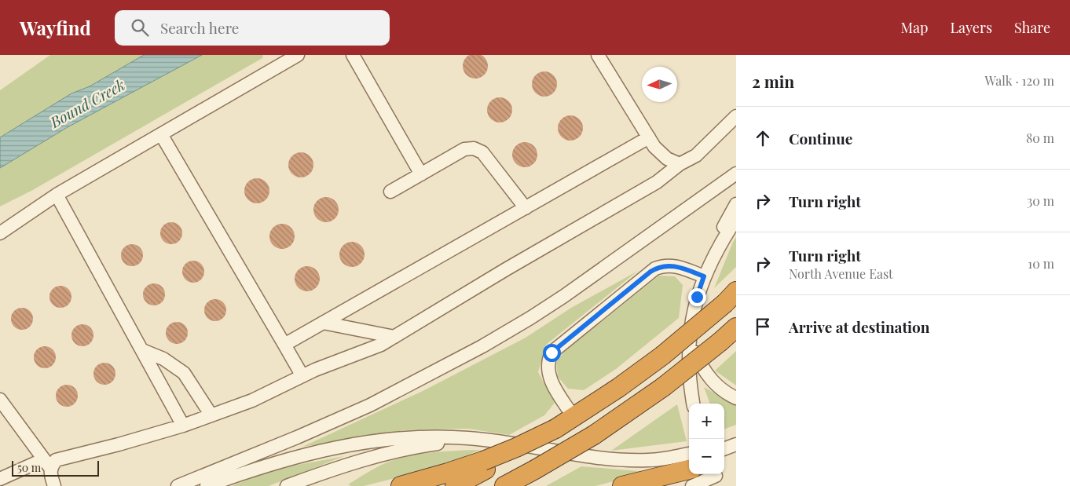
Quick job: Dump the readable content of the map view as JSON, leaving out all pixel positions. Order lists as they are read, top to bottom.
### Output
{
  "water": ["Bound Creek"],
  "scale_bar": "50 m",
  "north": "left",
  "page": {
    "header": "Wayfind",
    "search": "Search here",
    "nav": ["Map", "Layers", "Share"],
    "heading": ["2 min", "Walk · 120 m"],
    "list": [
      ["Continue", "80 m"],
      ["Turn right", "30 m"],
      ["Turn right", "North Avenue East", "10 m"],
      "Arrive at destination"
    ],
    "map_buttons": ["+", "−"],
    "scale": "50 m"
  }
}
